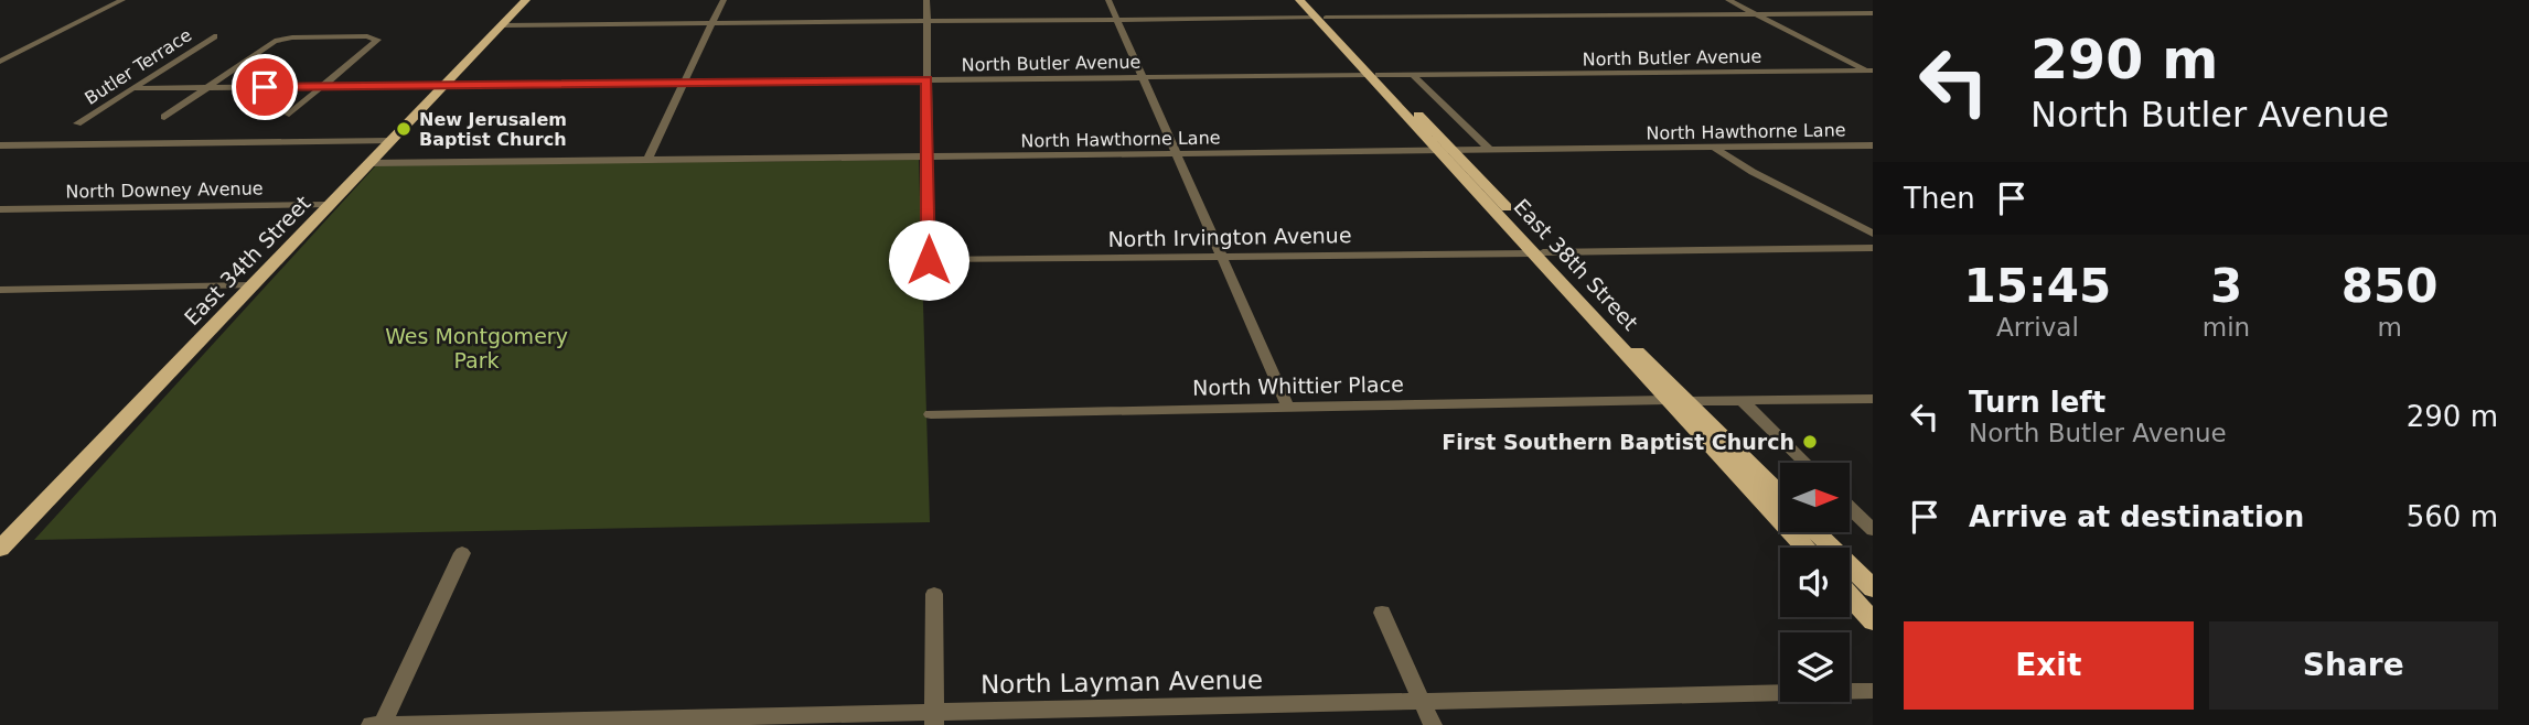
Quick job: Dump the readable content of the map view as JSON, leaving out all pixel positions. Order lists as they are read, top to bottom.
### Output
{
  "streets": {
    "main road": ["East 34th Street", "East 38th Street"],
    "street": [
      "North Butler Avenue",
      "Butler Terrace",
      "North Hawthorne Lane",
      "North Downey Avenue",
      "North Irvington Avenue",
      "North Whittier Place",
      "North Layman Avenue"
    ]
  },
  "crossings": [
    ["North Butler Avenue", "Butler Terrace"],
    ["North Butler Avenue", "East 34th Street"],
    ["North Butler Avenue", "East 38th Street"],
    ["North Hawthorne Lane", "East 34th Street"],
    ["North Hawthorne Lane", "East 38th Street"],
    ["North Downey Avenue", "East 34th Street"],
    ["North Irvington Avenue", "East 38th Street"],
    ["East 38th Street", "North Whittier Place"]
  ],
  "parks": ["Wes Montgomery Park"],
  "places": ["New Jerusalem Baptist Church", "First Southern Baptist Church"],
  "north": "right",
  "page": {
    "turn": ["290 m", "North Butler Avenue"],
    "then": "Then",
    "eta": [
      "15:45",
      "Arrival",
      "3",
      "min",
      "850",
      "m"
    ],
    "list": [
      {
        "name": "Turn left",
        "note": "North Butler Avenue",
        "value": "290 m"
      },
      {
        "name": "Arrive at destination",
        "value": "560 m"
      }
    ],
    "buttons": ["Exit", "Share"]
  }
}
